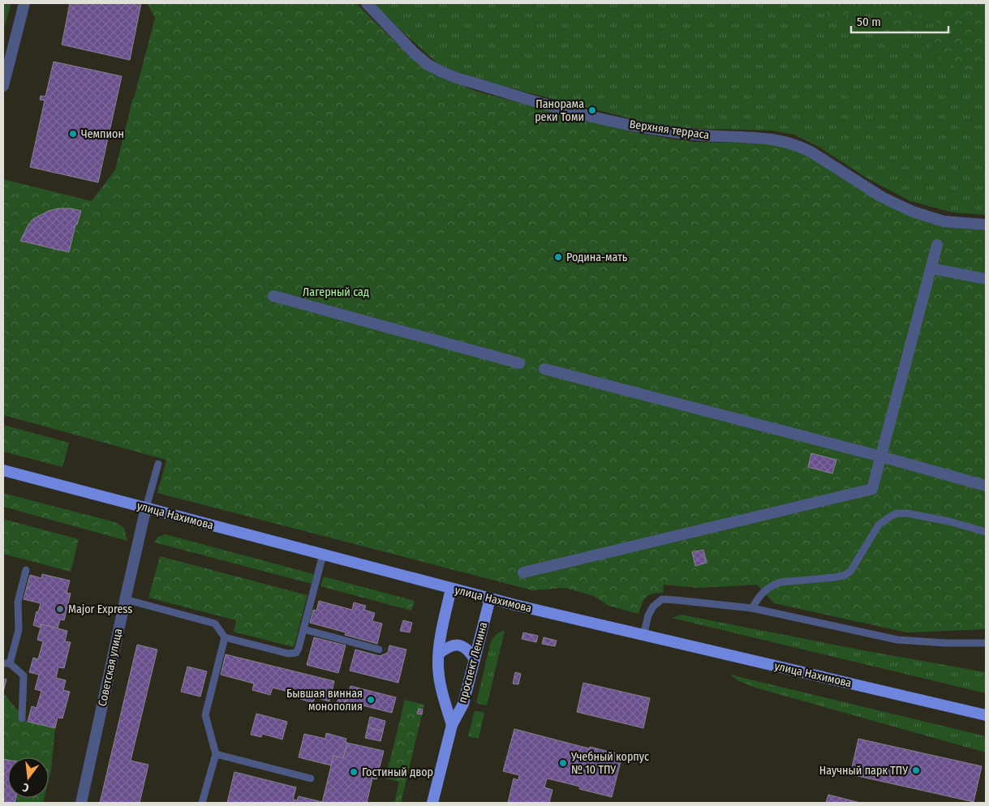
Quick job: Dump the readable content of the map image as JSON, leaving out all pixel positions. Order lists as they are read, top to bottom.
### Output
{
  "streets": {
    "main road": ["улица Нахимова", "проспект Ленина"],
    "street": ["Верхняя терраса", "Советская улица"]
  },
  "crossings": [
    ["улица Нахимова", "проспект Ленина"],
    ["улица Нахимова", "Советская улица"]
  ],
  "parks": ["Лагерный сад"],
  "places": [
    "Панорама реки Томи",
    "Чемпион",
    "Родина-мать",
    "Major Express",
    "Бывшая винная монополия",
    "Учебный корпус № 10 ТПУ",
    "Научный парк ТПУ",
    "Гостиный двор"
  ],
  "scale_bar": "50 m",
  "north": "bottom"
}
